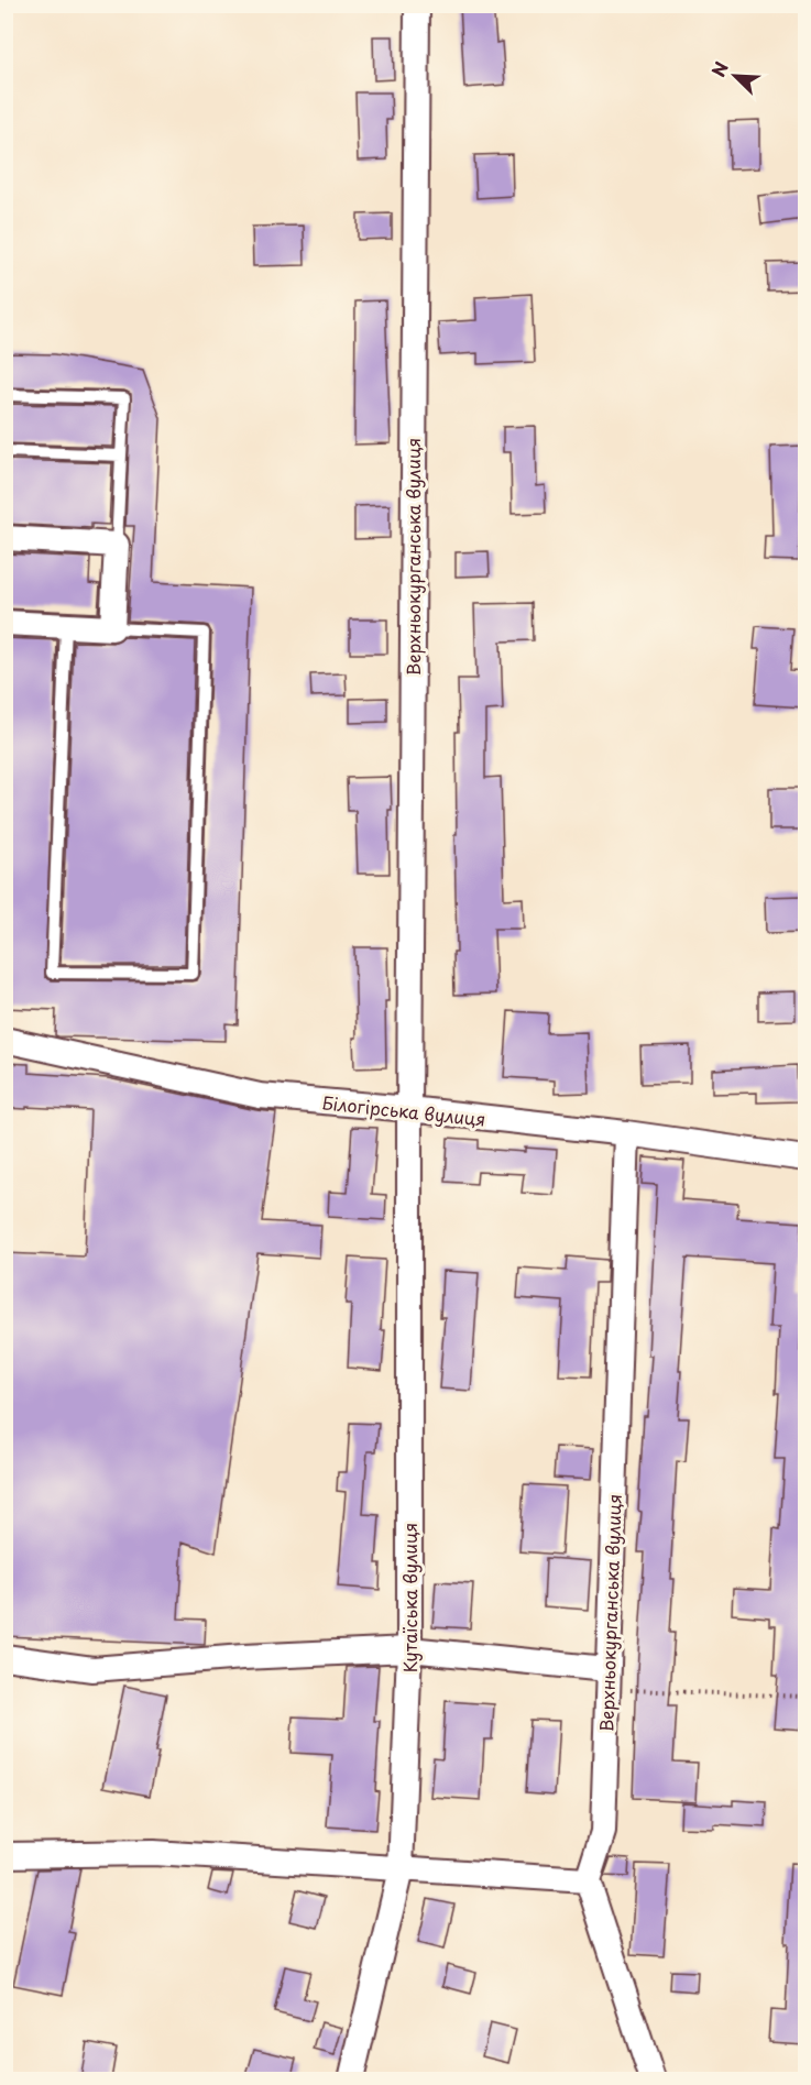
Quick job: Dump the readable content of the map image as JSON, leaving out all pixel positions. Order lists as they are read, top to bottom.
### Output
{
  "streets": {
    "street": ["Верхньокурганська вулиця", "Білогірська вулиця", "Кутаїська вулиця"]
  },
  "crossings": [
    ["Верхньокурганська вулиця", "Білогірська вулиця"],
    ["Верхньокурганська вулиця", "Кутаїська вулиця"],
    ["Білогірська вулиця", "Кутаїська вулиця"]
  ],
  "north": "top left"
}
